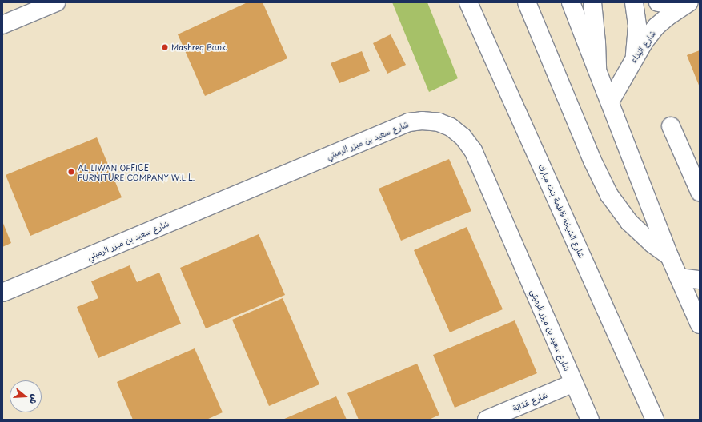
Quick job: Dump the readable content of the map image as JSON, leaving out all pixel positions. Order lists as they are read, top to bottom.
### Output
{
  "streets": {
    "main road": [
      "شارع النِدَاء",
      "شارع سعيد بن ميزر الرميثي",
      "شارع الشيخة فاطمة بنت مبارك",
      "شارع عَدَابَة"
    ]
  },
  "crossings": [
    ["شارع سعيد بن ميزر الرميثي", "شارع عَدَابَة"]
  ],
  "places": ["Mashreq Bank", "AL LIWAN OFFICE FURNITURE COMPANY W.L.L."],
  "north": "right"
}
